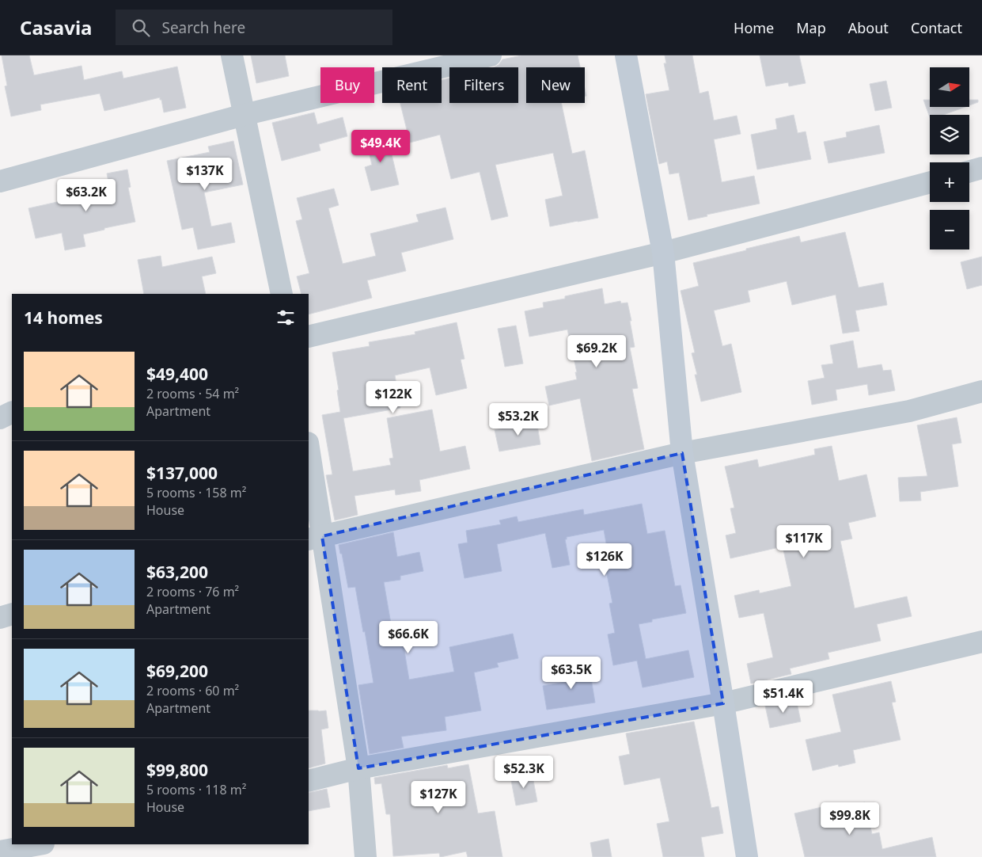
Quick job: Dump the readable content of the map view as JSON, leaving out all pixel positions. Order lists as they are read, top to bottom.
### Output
{
  "north": "right",
  "page": {
    "header": "Casavia",
    "search": "Search here",
    "nav": [
      "Home",
      "Map",
      "About",
      "Contact"
    ],
    "map_buttons": ["+", "−"],
    "chip": [
      "Buy",
      "Rent",
      "Filters",
      "New"
    ],
    "price": [
      "$49.4K",
      "$137K",
      "$63.2K",
      "$69.2K",
      "$122K",
      "$53.2K",
      "$117K",
      "$126K",
      "$66.6K",
      "$63.5K",
      "$51.4K",
      "$52.3K",
      "$127K",
      "$99.8K"
    ],
    "heading": "14 homes",
    "list": [
      {
        "name": "$49,400",
        "note": "2 rooms · 54 m² · Apartment"
      },
      {
        "name": "$137,000",
        "note": "5 rooms · 158 m² · House"
      },
      {
        "name": "$63,200",
        "note": "2 rooms · 76 m² · Apartment"
      },
      {
        "name": "$69,200",
        "note": "2 rooms · 60 m² · Apartment"
      },
      {
        "name": "$99,800",
        "note": "5 rooms · 118 m² · House"
      }
    ]
  }
}
